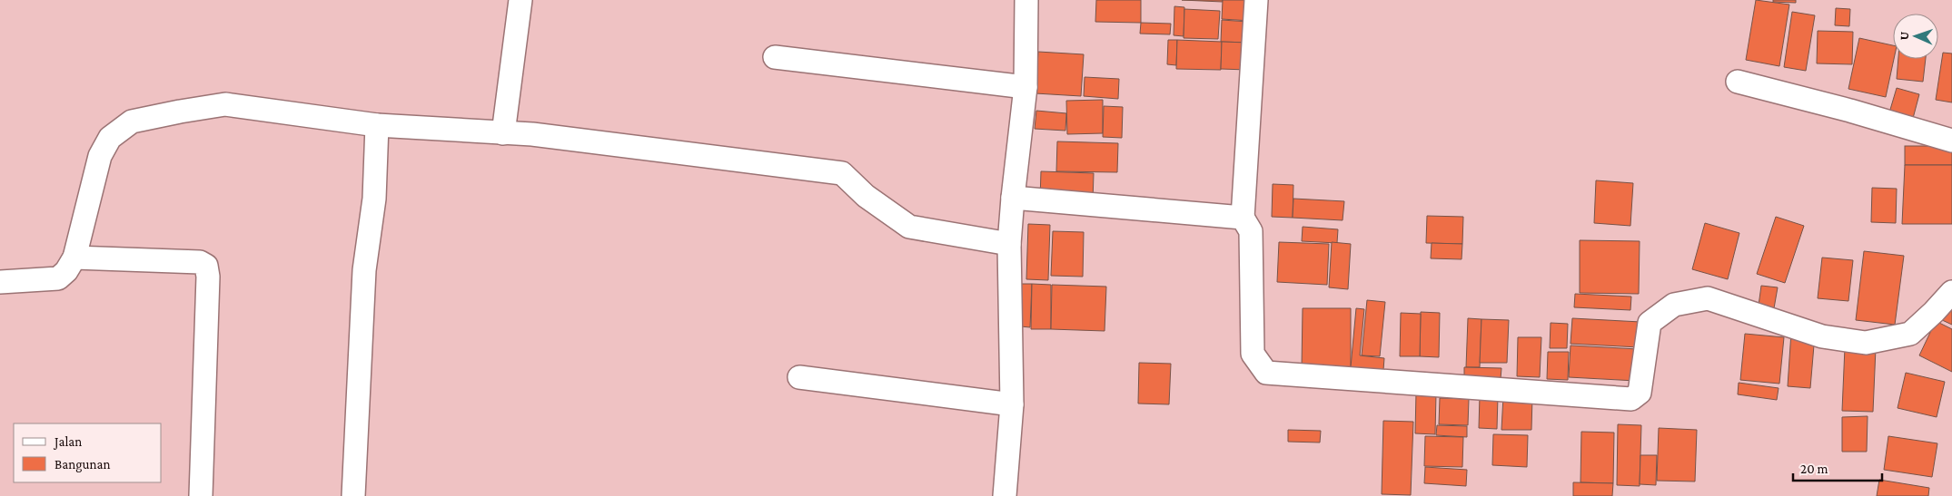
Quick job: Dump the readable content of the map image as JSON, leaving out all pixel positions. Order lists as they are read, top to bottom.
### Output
{
  "legend": ["Jalan", "Bangunan"],
  "scale_bar": "20 m",
  "north": "left"
}
